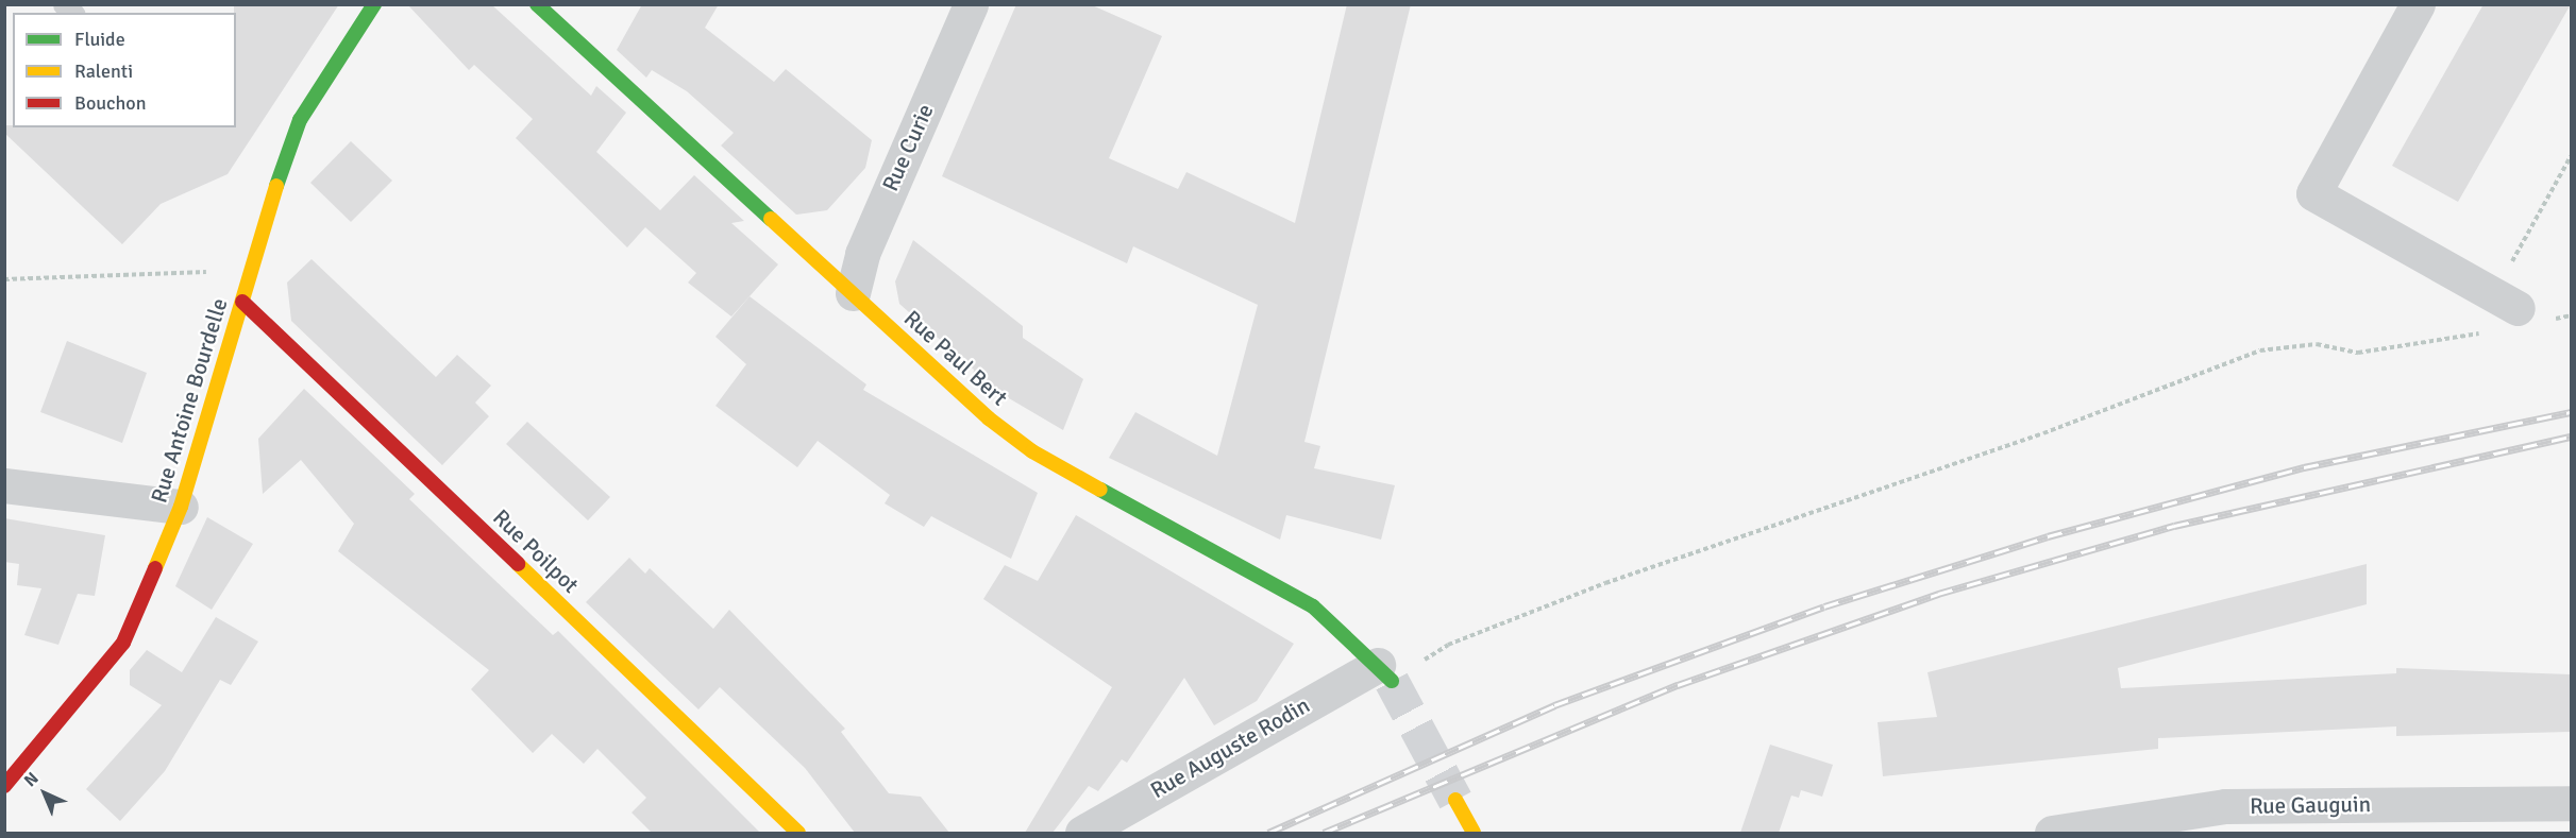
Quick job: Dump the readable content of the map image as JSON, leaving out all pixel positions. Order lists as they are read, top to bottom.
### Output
{
  "streets": {
    "street": [
      "Rue Curie",
      "Rue Paul Bert",
      "Rue Antoine Bourdelle",
      "Rue Poilpot",
      "Rue Auguste Rodin",
      "Rue Gauguin"
    ]
  },
  "crossings": [
    ["Rue Curie", "Rue Paul Bert"],
    ["Rue Paul Bert", "Rue Auguste Rodin"],
    ["Rue Antoine Bourdelle", "Rue Poilpot"]
  ],
  "legend": ["Fluide", "Ralenti", "Bouchon"],
  "north": "top left"
}
